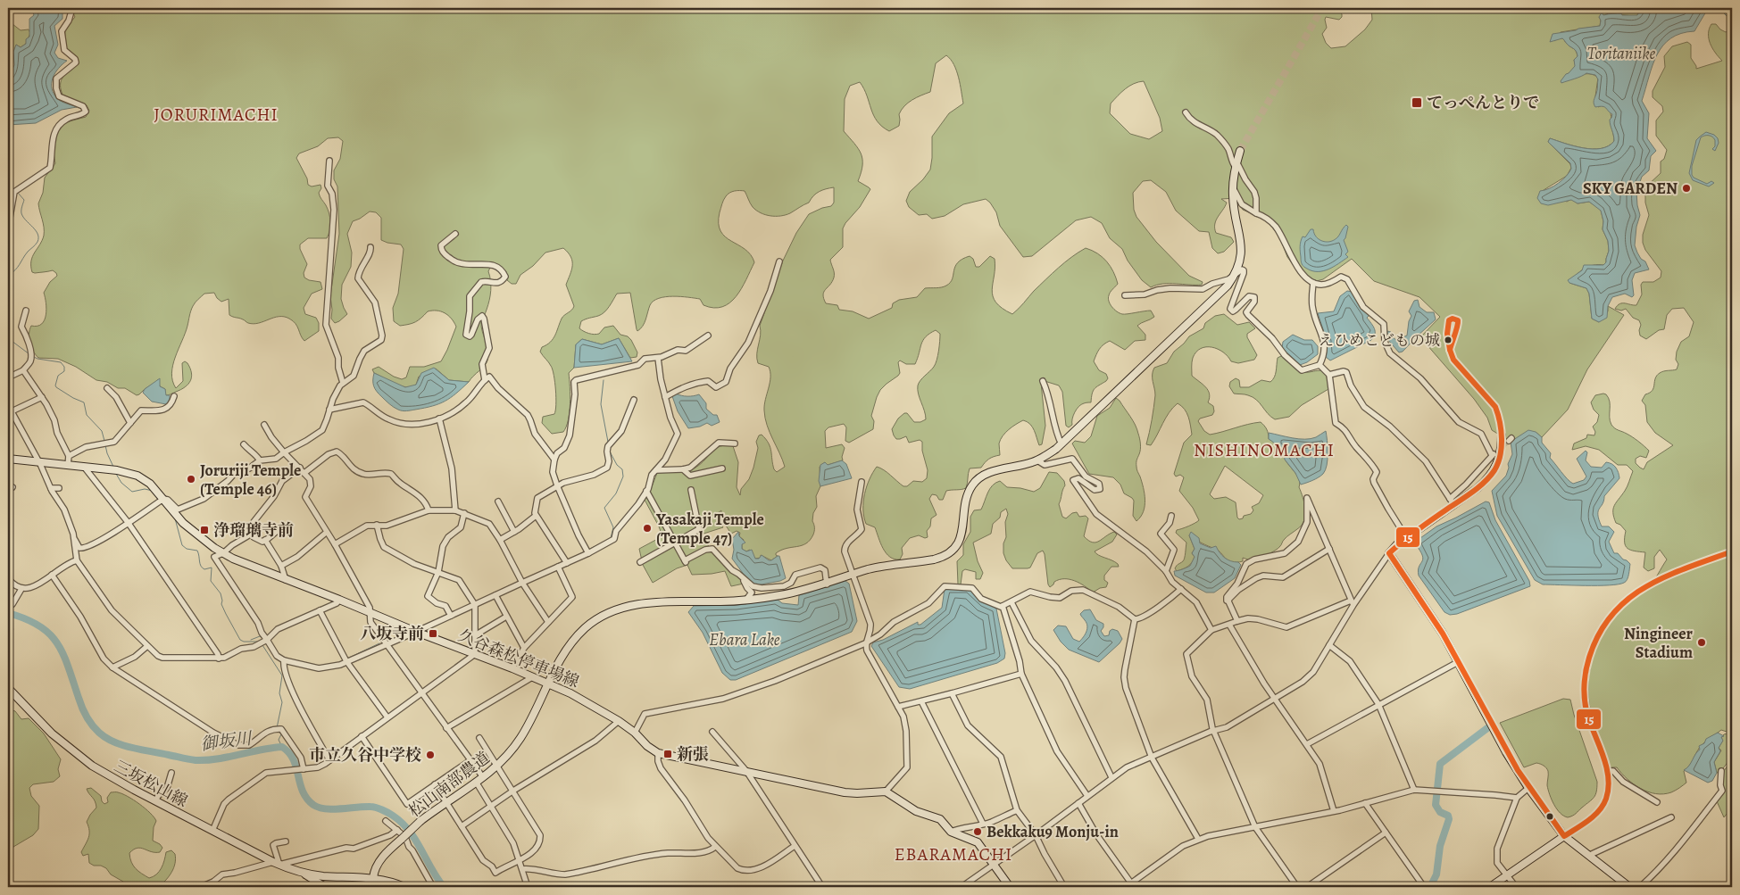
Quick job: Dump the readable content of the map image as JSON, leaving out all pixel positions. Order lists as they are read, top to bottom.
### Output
{
  "streets": {
    "street": ["久谷森松停車場線", "三坂松山線", "松山南部農道"]
  },
  "crossings": [
    ["久谷森松停車場線", "松山南部農道"],
    ["三坂松山線", "松山南部農道"]
  ],
  "districts": ["JORURIMACHI", "NISHINOMACHI", "EBARAMACHI"],
  "water": ["Toritaniike", "Ebara Lake", "御坂川"],
  "places": {
    "transit": [
      "てっぺんとりで",
      "浄瑠璃寺前",
      "八坂寺前",
      "新張"
    ],
    "other": [
      "SKY GARDEN",
      "えひめこどもの城",
      "Joruriji Temple (Temple 46)",
      "Yasakaji Temple (Temple 47)",
      "Ningineer Stadium",
      "市立久谷中学校",
      "Bekkaku9 Monju-in"
    ]
  },
  "lines": ["transit line 15"]
}
